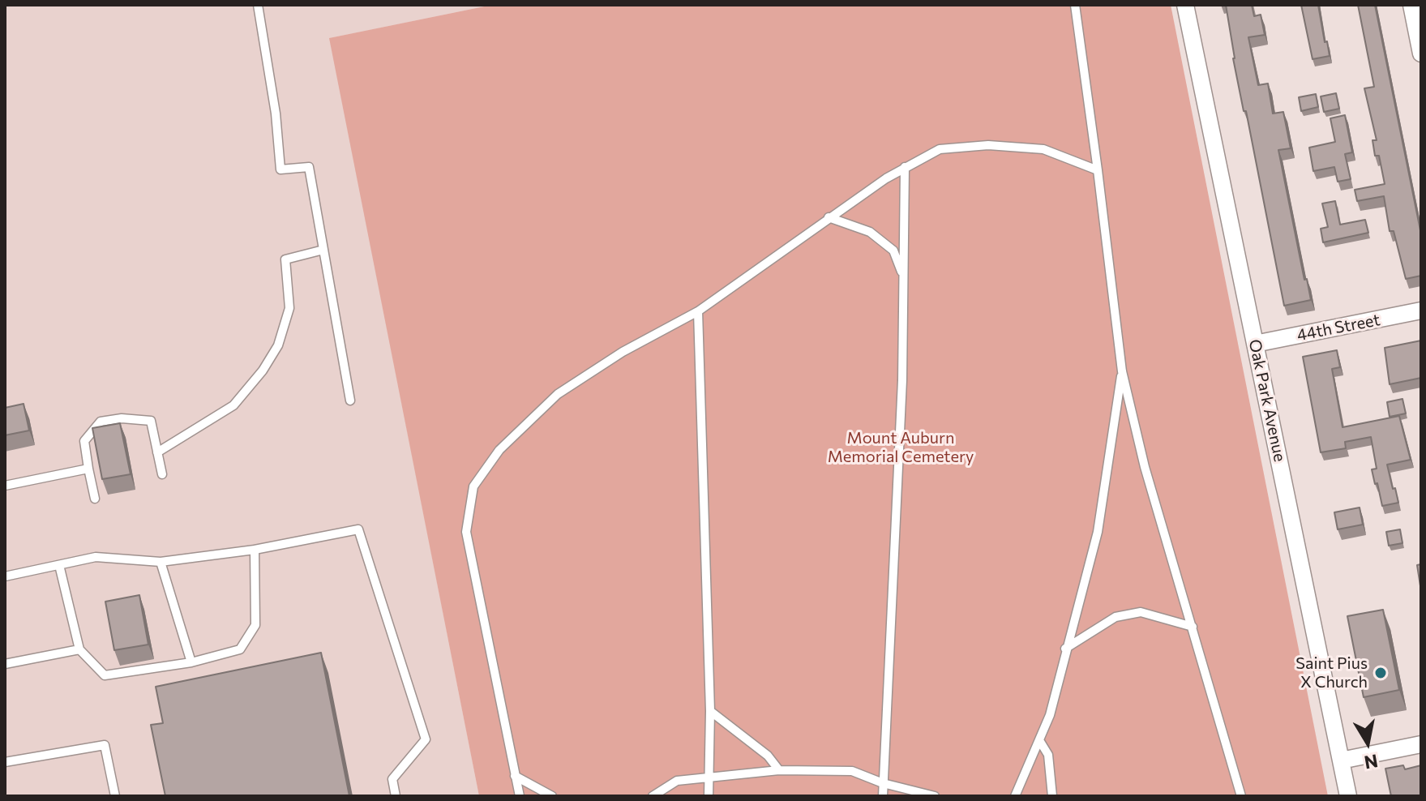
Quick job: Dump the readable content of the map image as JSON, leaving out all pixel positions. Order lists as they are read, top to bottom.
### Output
{
  "streets": {
    "street": ["44th Street", "Oak Park Avenue"]
  },
  "crossings": [
    ["44th Street", "Oak Park Avenue"]
  ],
  "parks": ["Mount Auburn Memorial Cemetery"],
  "places": ["Saint Pius X Church"],
  "north": "bottom"
}
